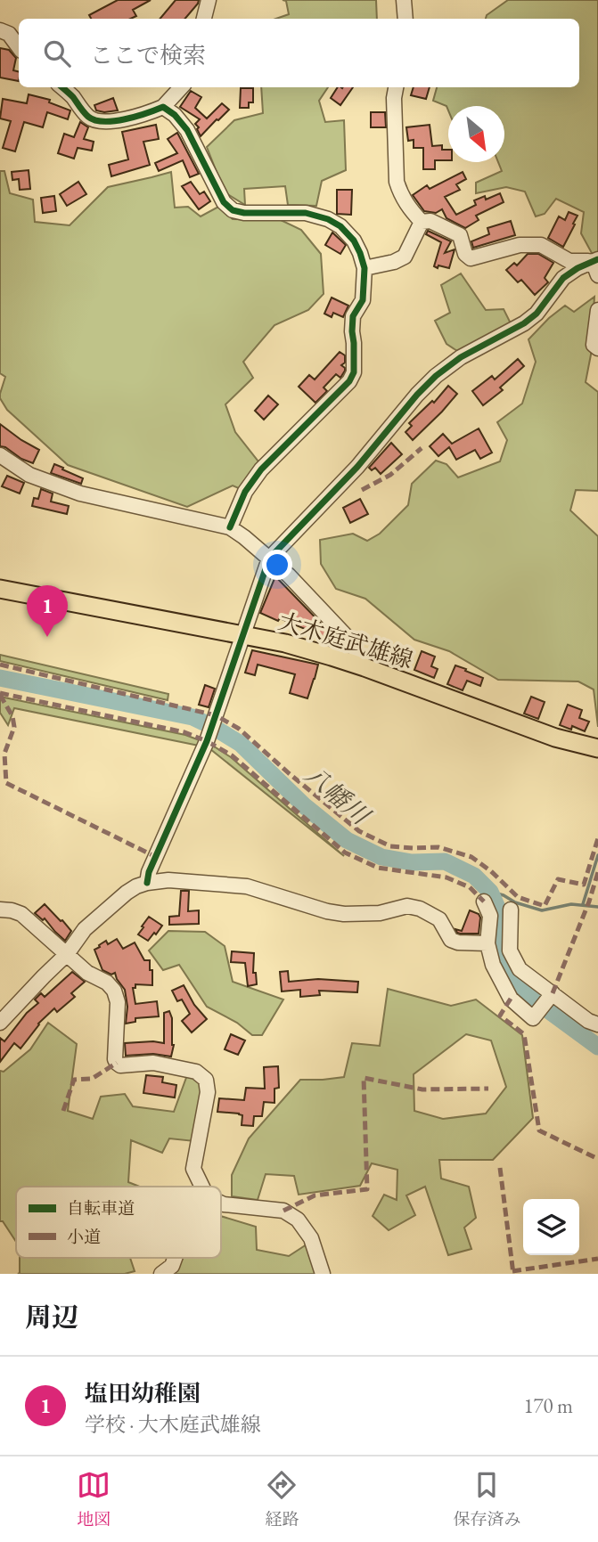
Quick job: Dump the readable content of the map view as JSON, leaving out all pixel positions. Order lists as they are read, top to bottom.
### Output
{
  "streets": {
    "main road": ["大木庭武雄線"]
  },
  "water": ["八幡川"],
  "legend": ["自転車道", "小道"],
  "north": "bottom right",
  "page": {
    "search": "ここで検索",
    "pins": "1",
    "heading": "周辺",
    "list": [
      {
        "mark": "1",
        "name": "塩田幼稚園",
        "note": "学校 · 大木庭武雄線",
        "value": "170 m"
      }
    ],
    "nav": ["地図", "経路", "保存済み"]
  }
}
